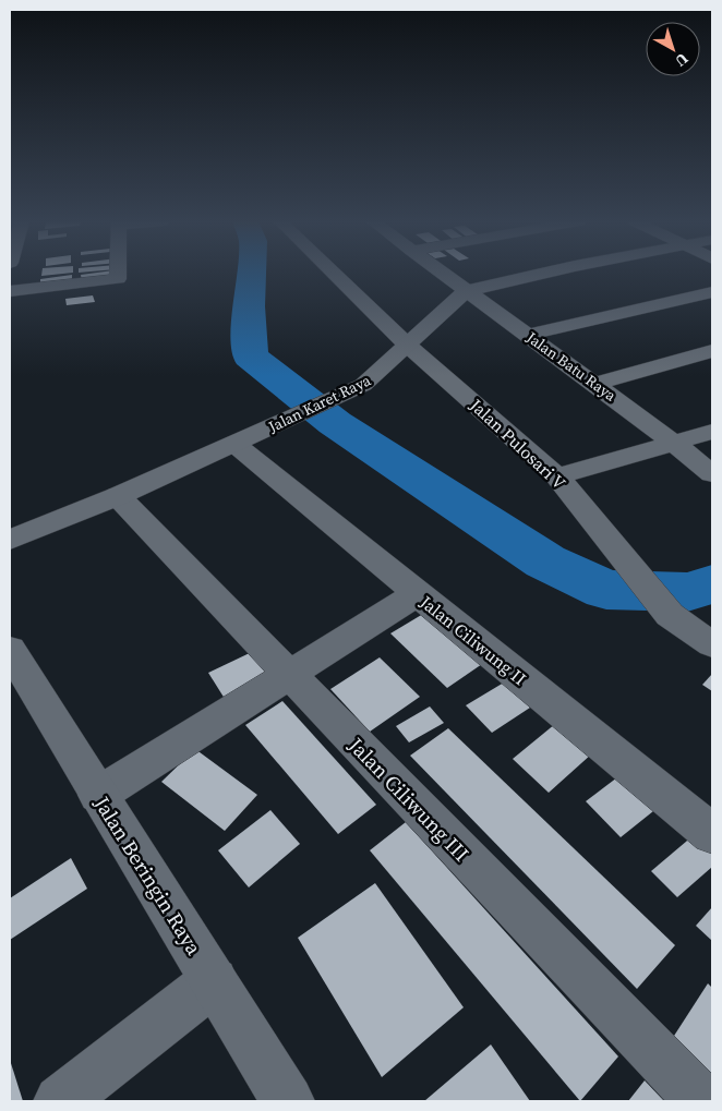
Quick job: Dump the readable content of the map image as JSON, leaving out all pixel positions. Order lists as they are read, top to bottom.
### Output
{
  "streets": {
    "street": [
      "Jalan Batu Raya",
      "Jalan Karet Raya",
      "Jalan Pulosari V",
      "Jalan Ciliwung II",
      "Jalan Ciliwung III",
      "Jalan Beringin Raya"
    ]
  },
  "crossings": [
    ["Jalan Batu Raya", "Jalan Karet Raya"],
    ["Jalan Karet Raya", "Jalan Pulosari V"],
    ["Jalan Karet Raya", "Jalan Ciliwung II"],
    ["Jalan Karet Raya", "Jalan Ciliwung III"]
  ],
  "north": "bottom right"
}
